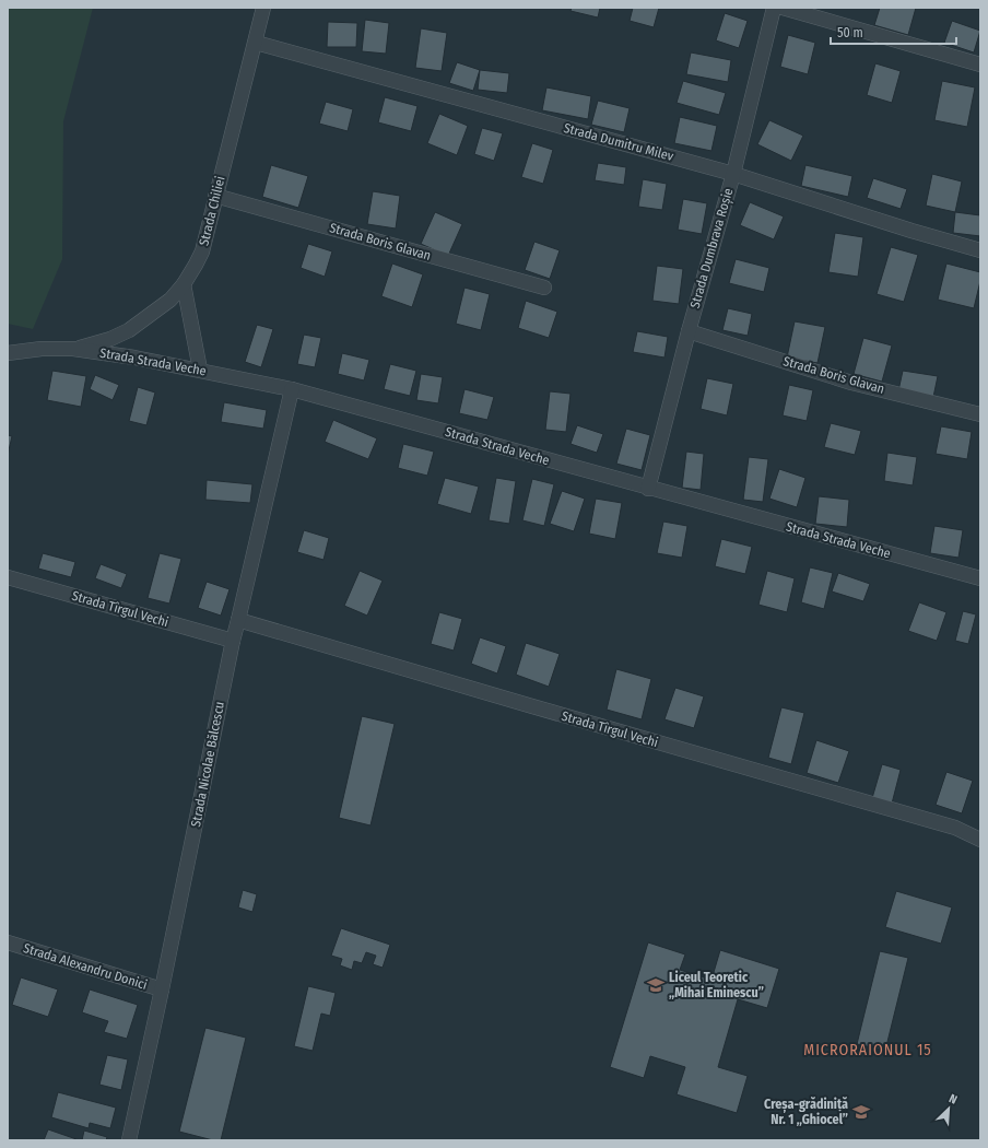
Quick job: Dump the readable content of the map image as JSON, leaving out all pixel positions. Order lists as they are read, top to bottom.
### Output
{
  "streets": {
    "street": [
      "Strada Dumitru Milev",
      "Strada Chiliei",
      "Strada Boris Glavan",
      "Strada Dumbrava Roșie",
      "Strada Strada Veche",
      "Strada Tîrgul Vechi",
      "Strada Nicolae Bălcescu",
      "Strada Alexandru Donici"
    ]
  },
  "crossings": [
    ["Strada Dumitru Milev", "Strada Chiliei"],
    ["Strada Dumitru Milev", "Strada Dumbrava Roșie"],
    ["Strada Chiliei", "Strada Boris Glavan"],
    ["Strada Chiliei", "Strada Strada Veche"],
    ["Strada Boris Glavan", "Strada Dumbrava Roșie"],
    ["Strada Dumbrava Roșie", "Strada Strada Veche"],
    ["Strada Strada Veche", "Strada Nicolae Bălcescu"],
    ["Strada Tîrgul Vechi", "Strada Nicolae Bălcescu"],
    ["Strada Nicolae Bălcescu", "Strada Alexandru Donici"]
  ],
  "districts": ["MICRORAIONUL 15"],
  "places": {
    "school or university": ["Liceul Teoretic „Mihai Eminescu”", "Creșa-grădiniță Nr. 1 „Ghiocel”"]
  },
  "scale_bar": "50 m",
  "north": "top right"
}
